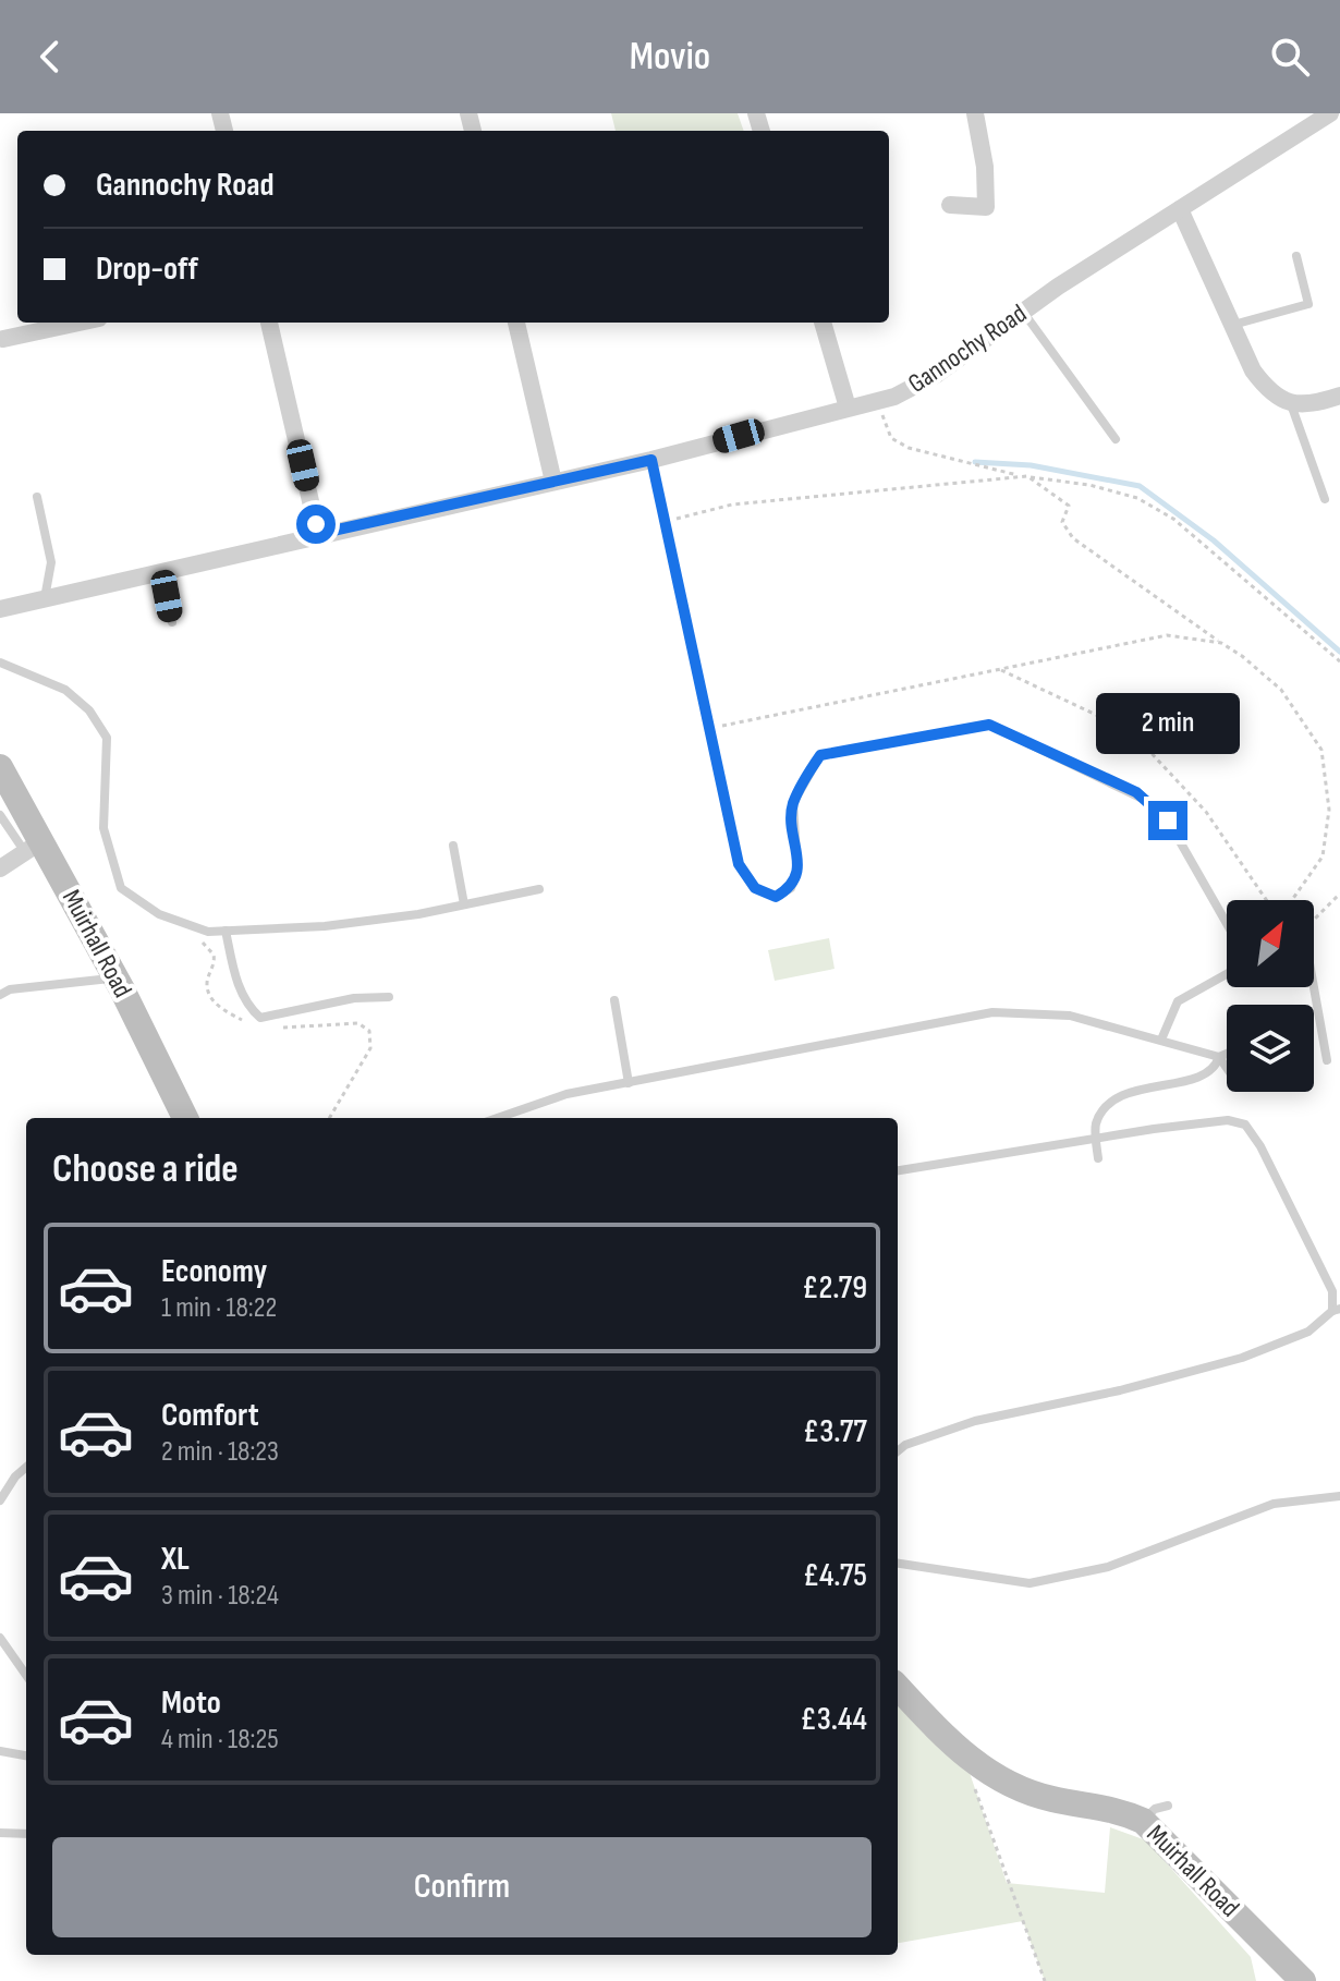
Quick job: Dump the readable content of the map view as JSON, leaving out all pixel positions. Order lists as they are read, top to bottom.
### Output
{
  "streets": {
    "street": ["Gannochy Road", "Muirhall Road"]
  },
  "north": "top right",
  "page": {
    "header": "Movio",
    "banner": ["Gannochy Road", "Drop-off"],
    "bubble": "2 min",
    "heading": "Choose a ride",
    "list": [
      {
        "name": "Economy",
        "note": "1 min · 18:22",
        "value": "£2.79"
      },
      {
        "name": "Comfort",
        "note": "2 min · 18:23",
        "value": "£3.77"
      },
      {
        "name": "XL",
        "note": "3 min · 18:24",
        "value": "£4.75"
      },
      {
        "name": "Moto",
        "note": "4 min · 18:25",
        "value": "£3.44"
      }
    ],
    "buttons": "Confirm"
  }
}
